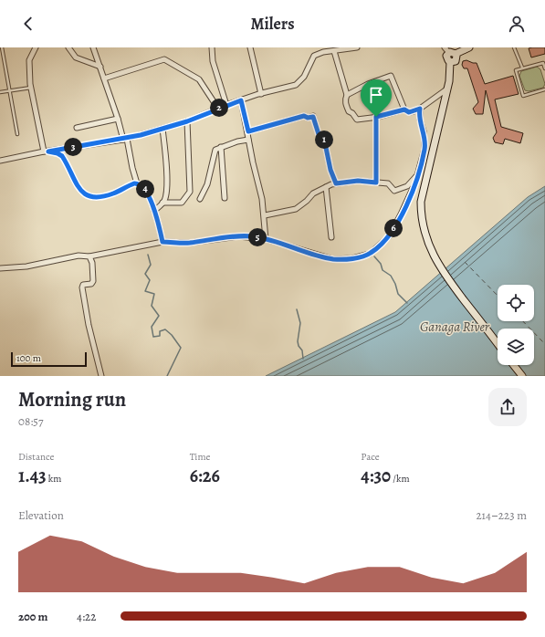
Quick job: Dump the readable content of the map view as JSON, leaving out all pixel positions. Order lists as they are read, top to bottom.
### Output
{
  "water": ["Ganaga River"],
  "scale_bar": "100 m",
  "page": {
    "header": "Milers",
    "pins": [
      "2",
      "1",
      "3",
      "4",
      "6",
      "5"
    ],
    "scale": "100 m",
    "heading": ["Morning run", "08:57"],
    "stats": [
      ["Distance", "1.43 km"],
      ["Time", "6:26"],
      ["Pace", "4:30 /km"]
    ],
    "chart": ["Elevation", "214–223 m"],
    "list": [
      {
        "name": "200 m",
        "note": "4:22"
      }
    ]
  }
}
